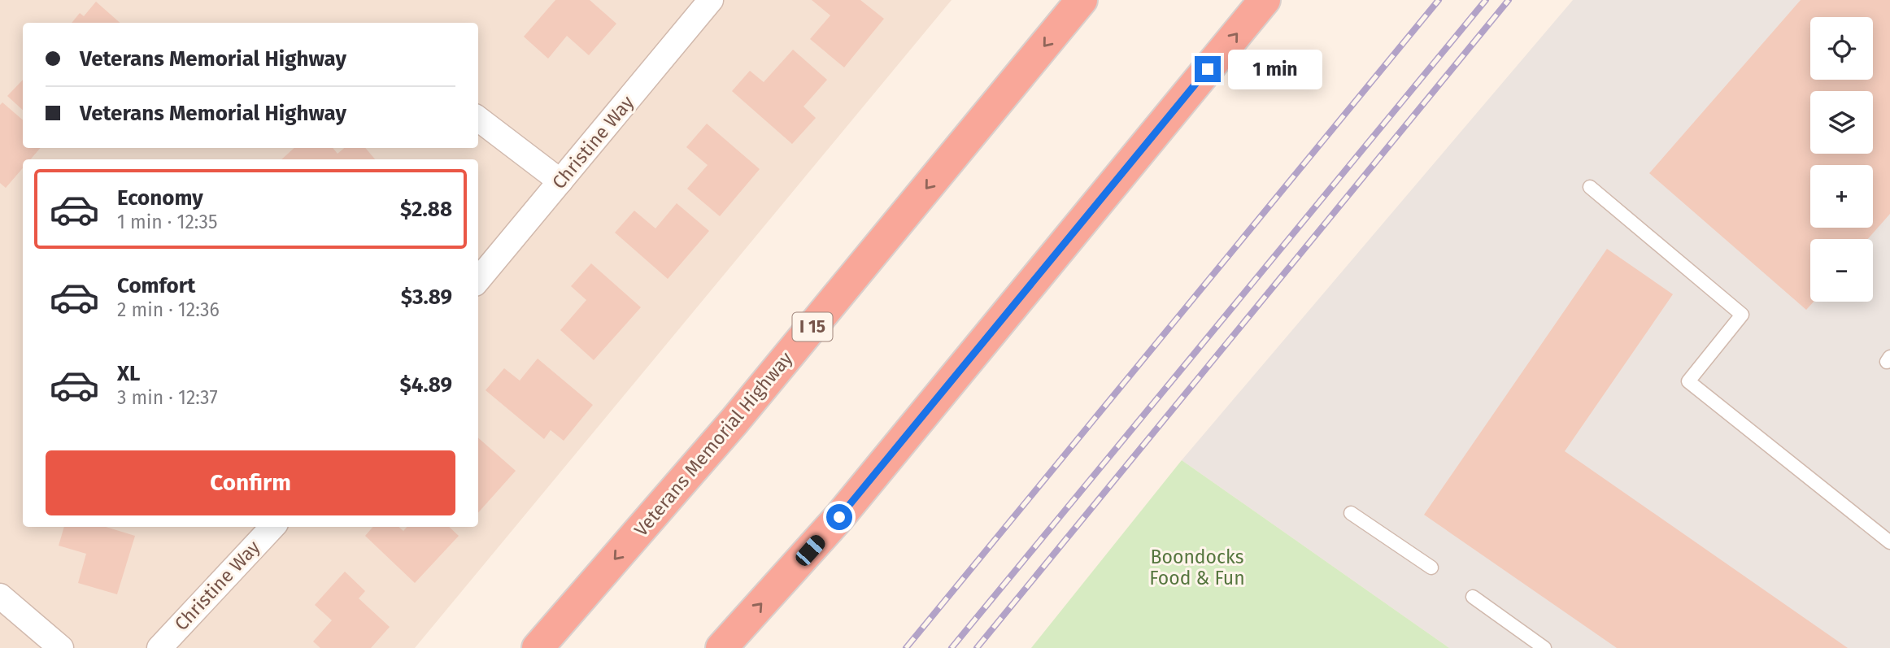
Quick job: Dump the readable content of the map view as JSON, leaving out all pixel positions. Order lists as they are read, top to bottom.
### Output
{
  "streets": {
    "highway": ["I 15", "Veterans Memorial Highway"],
    "street": ["Christine Way"]
  },
  "parks": ["Boondocks Food & Fun"],
  "page": {
    "map_buttons": ["+", "−"],
    "banner": ["Veterans Memorial Highway", "Veterans Memorial Highway"],
    "bubble": "1 min",
    "list": [
      {
        "name": "Economy",
        "note": "1 min · 12:35",
        "value": "$2.88"
      },
      {
        "name": "Comfort",
        "note": "2 min · 12:36",
        "value": "$3.89"
      },
      {
        "name": "XL",
        "note": "3 min · 12:37",
        "value": "$4.89"
      }
    ],
    "buttons": "Confirm"
  }
}
